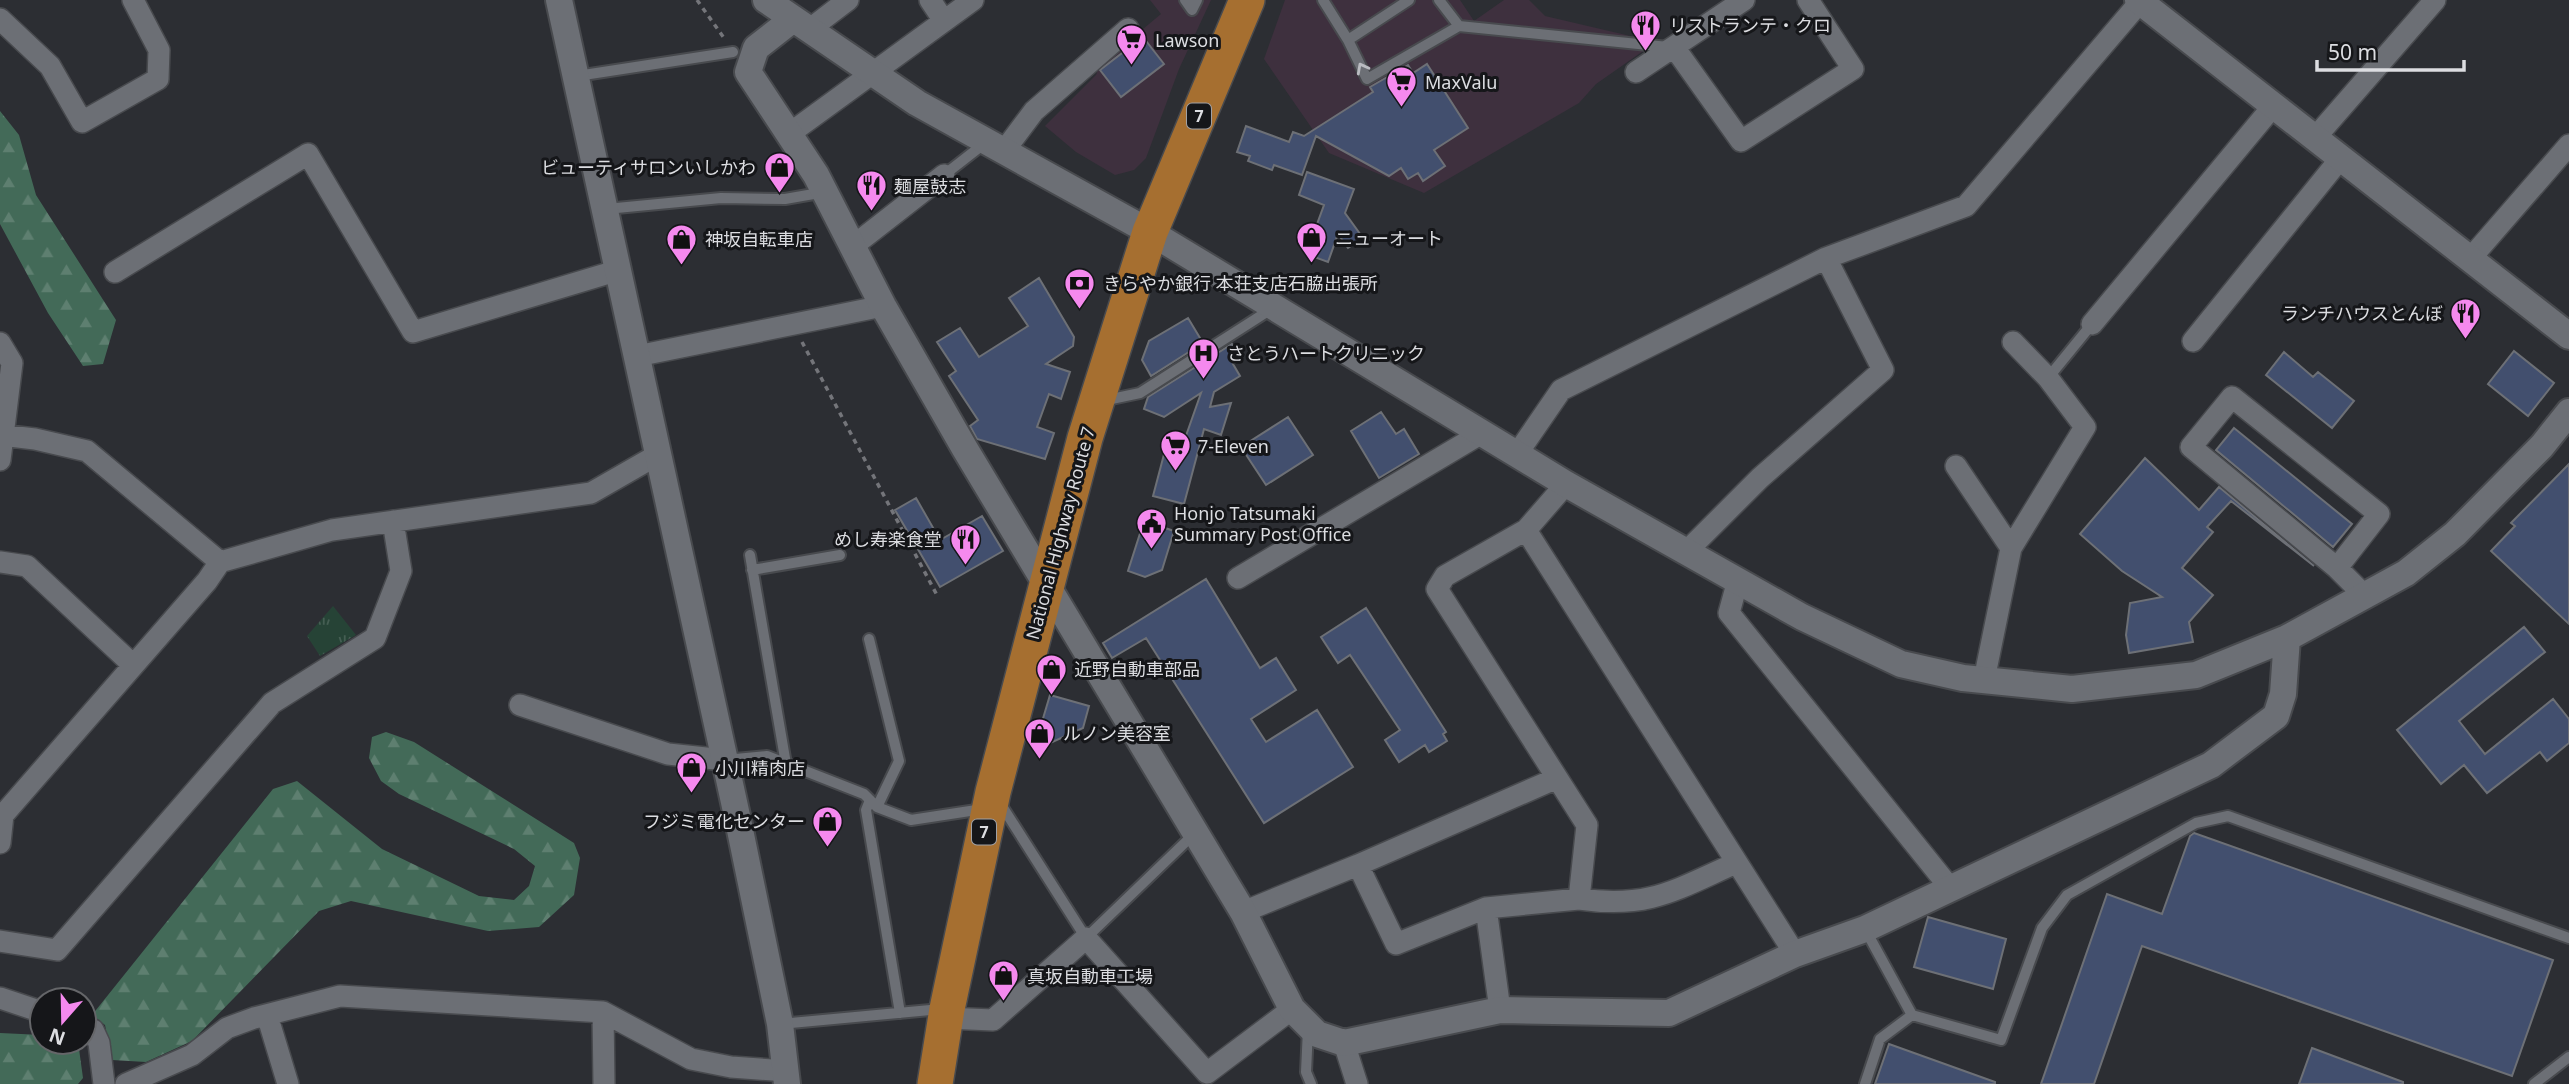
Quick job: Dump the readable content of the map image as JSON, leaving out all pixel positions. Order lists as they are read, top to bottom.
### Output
{
  "streets": {
    "highway": ["7", "National Highway Route 7"]
  },
  "places": {
    "restaurant": [
      "リストランテ・クロ",
      "麺屋鼓志",
      "ランチハウスとんぼ",
      "めし寿楽食堂"
    ],
    "supermarket": ["Lawson", "MaxValu", "7-Eleven"],
    "shop": [
      "ビューティサロンいしかわ",
      "ニューオート",
      "神坂自転車店",
      "近野自動車部品",
      "ルノン美容室",
      "小川精肉店",
      "フジミ電化センター",
      "真坂自動車工場"
    ],
    "bank": ["きらやか銀行 本荘支店石脇出張所"],
    "hospital": ["さとうハートクリニック"],
    "public building": ["Honjo Tatsumaki Summary Post Office"]
  },
  "scale_bar": "50 m",
  "north": "bottom"
}
